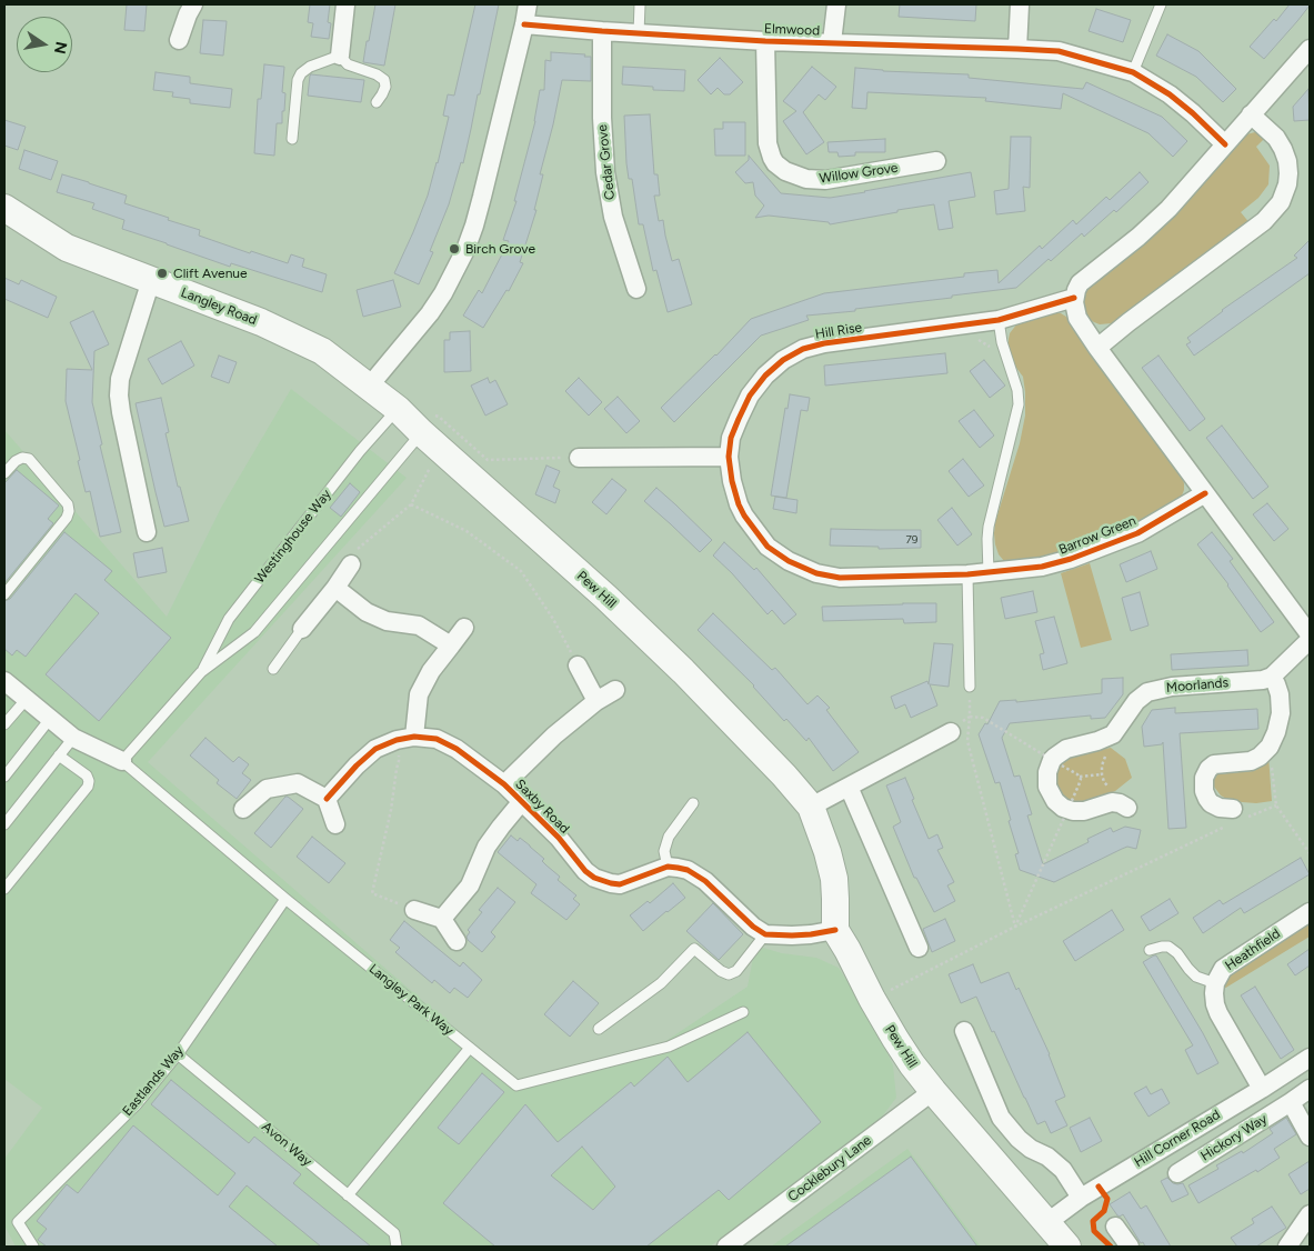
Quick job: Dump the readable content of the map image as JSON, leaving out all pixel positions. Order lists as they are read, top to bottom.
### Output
{
  "streets": {
    "main road": ["Langley Road", "Pew Hill"],
    "street": [
      "Elmwood",
      "Cedar Grove",
      "Willow Grove",
      "Hill Rise",
      "Barrow Green",
      "Moorlands",
      "Saxby Road",
      "Heathfield",
      "Hickory Way",
      "Hill Corner Road",
      "Cocklebury Lane"
    ],
    "lane": [
      "Westinghouse Way",
      "Langley Park Way",
      "Eastlands Way",
      "Avon Way"
    ]
  },
  "crossings": [
    ["Elmwood", "Cedar Grove"],
    ["Elmwood", "Willow Grove"],
    ["Langley Road", "Pew Hill"],
    ["Hill Rise", "Barrow Green"],
    ["Westinghouse Way", "Pew Hill"],
    ["Westinghouse Way", "Langley Park Way"],
    ["Pew Hill", "Hill Corner Road"],
    ["Pew Hill", "Cocklebury Lane"],
    ["Heathfield", "Hill Corner Road"],
    ["Langley Park Way", "Eastlands Way"],
    ["Eastlands Way", "Avon Way"]
  ],
  "places": ["Birch Grove", "Clift Avenue"],
  "house_numbers": ["79"],
  "north": "right"
}
